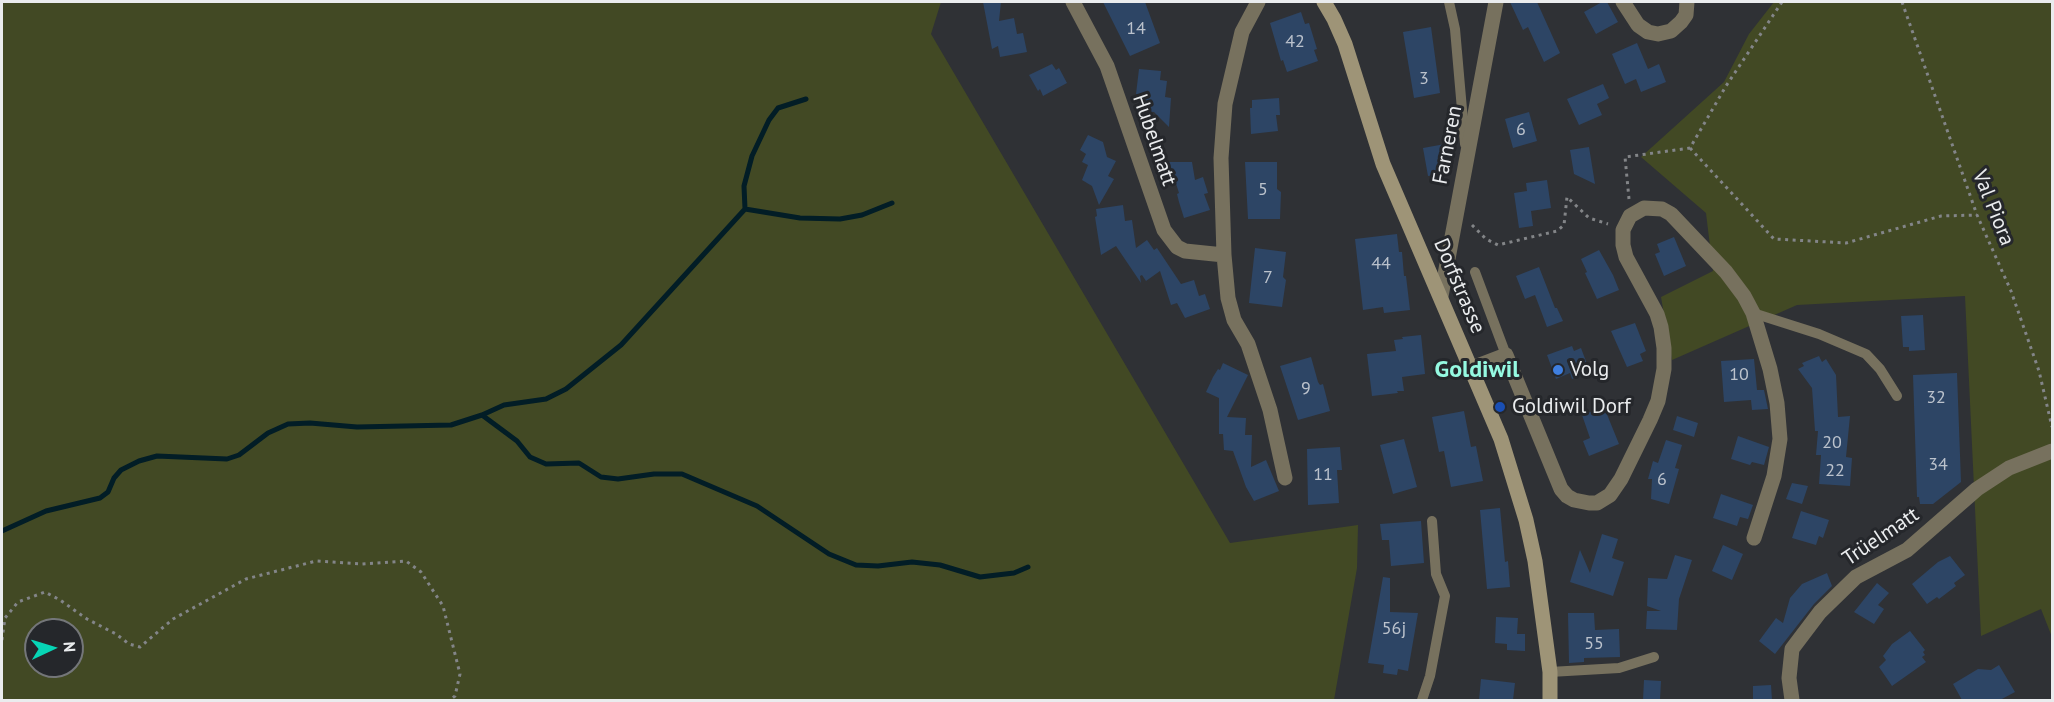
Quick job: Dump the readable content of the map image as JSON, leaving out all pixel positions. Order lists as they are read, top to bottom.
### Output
{
  "streets": {
    "street": [
      "Hubelmatt",
      "Farneren",
      "Dorfstrasse",
      "Trüelmatt"
    ],
    "path": ["Val Piora"]
  },
  "crossings": [
    ["Farneren", "Dorfstrasse"]
  ],
  "districts": ["Goldiwil"],
  "places": ["Volg", "Goldiwil Dorf"],
  "house_numbers": [
    "14",
    "42",
    "3",
    "6",
    "5",
    "44",
    "7",
    "10",
    "9",
    "32",
    "20",
    "34",
    "22",
    "11",
    "6",
    "56j",
    "55"
  ],
  "north": "right"
}
